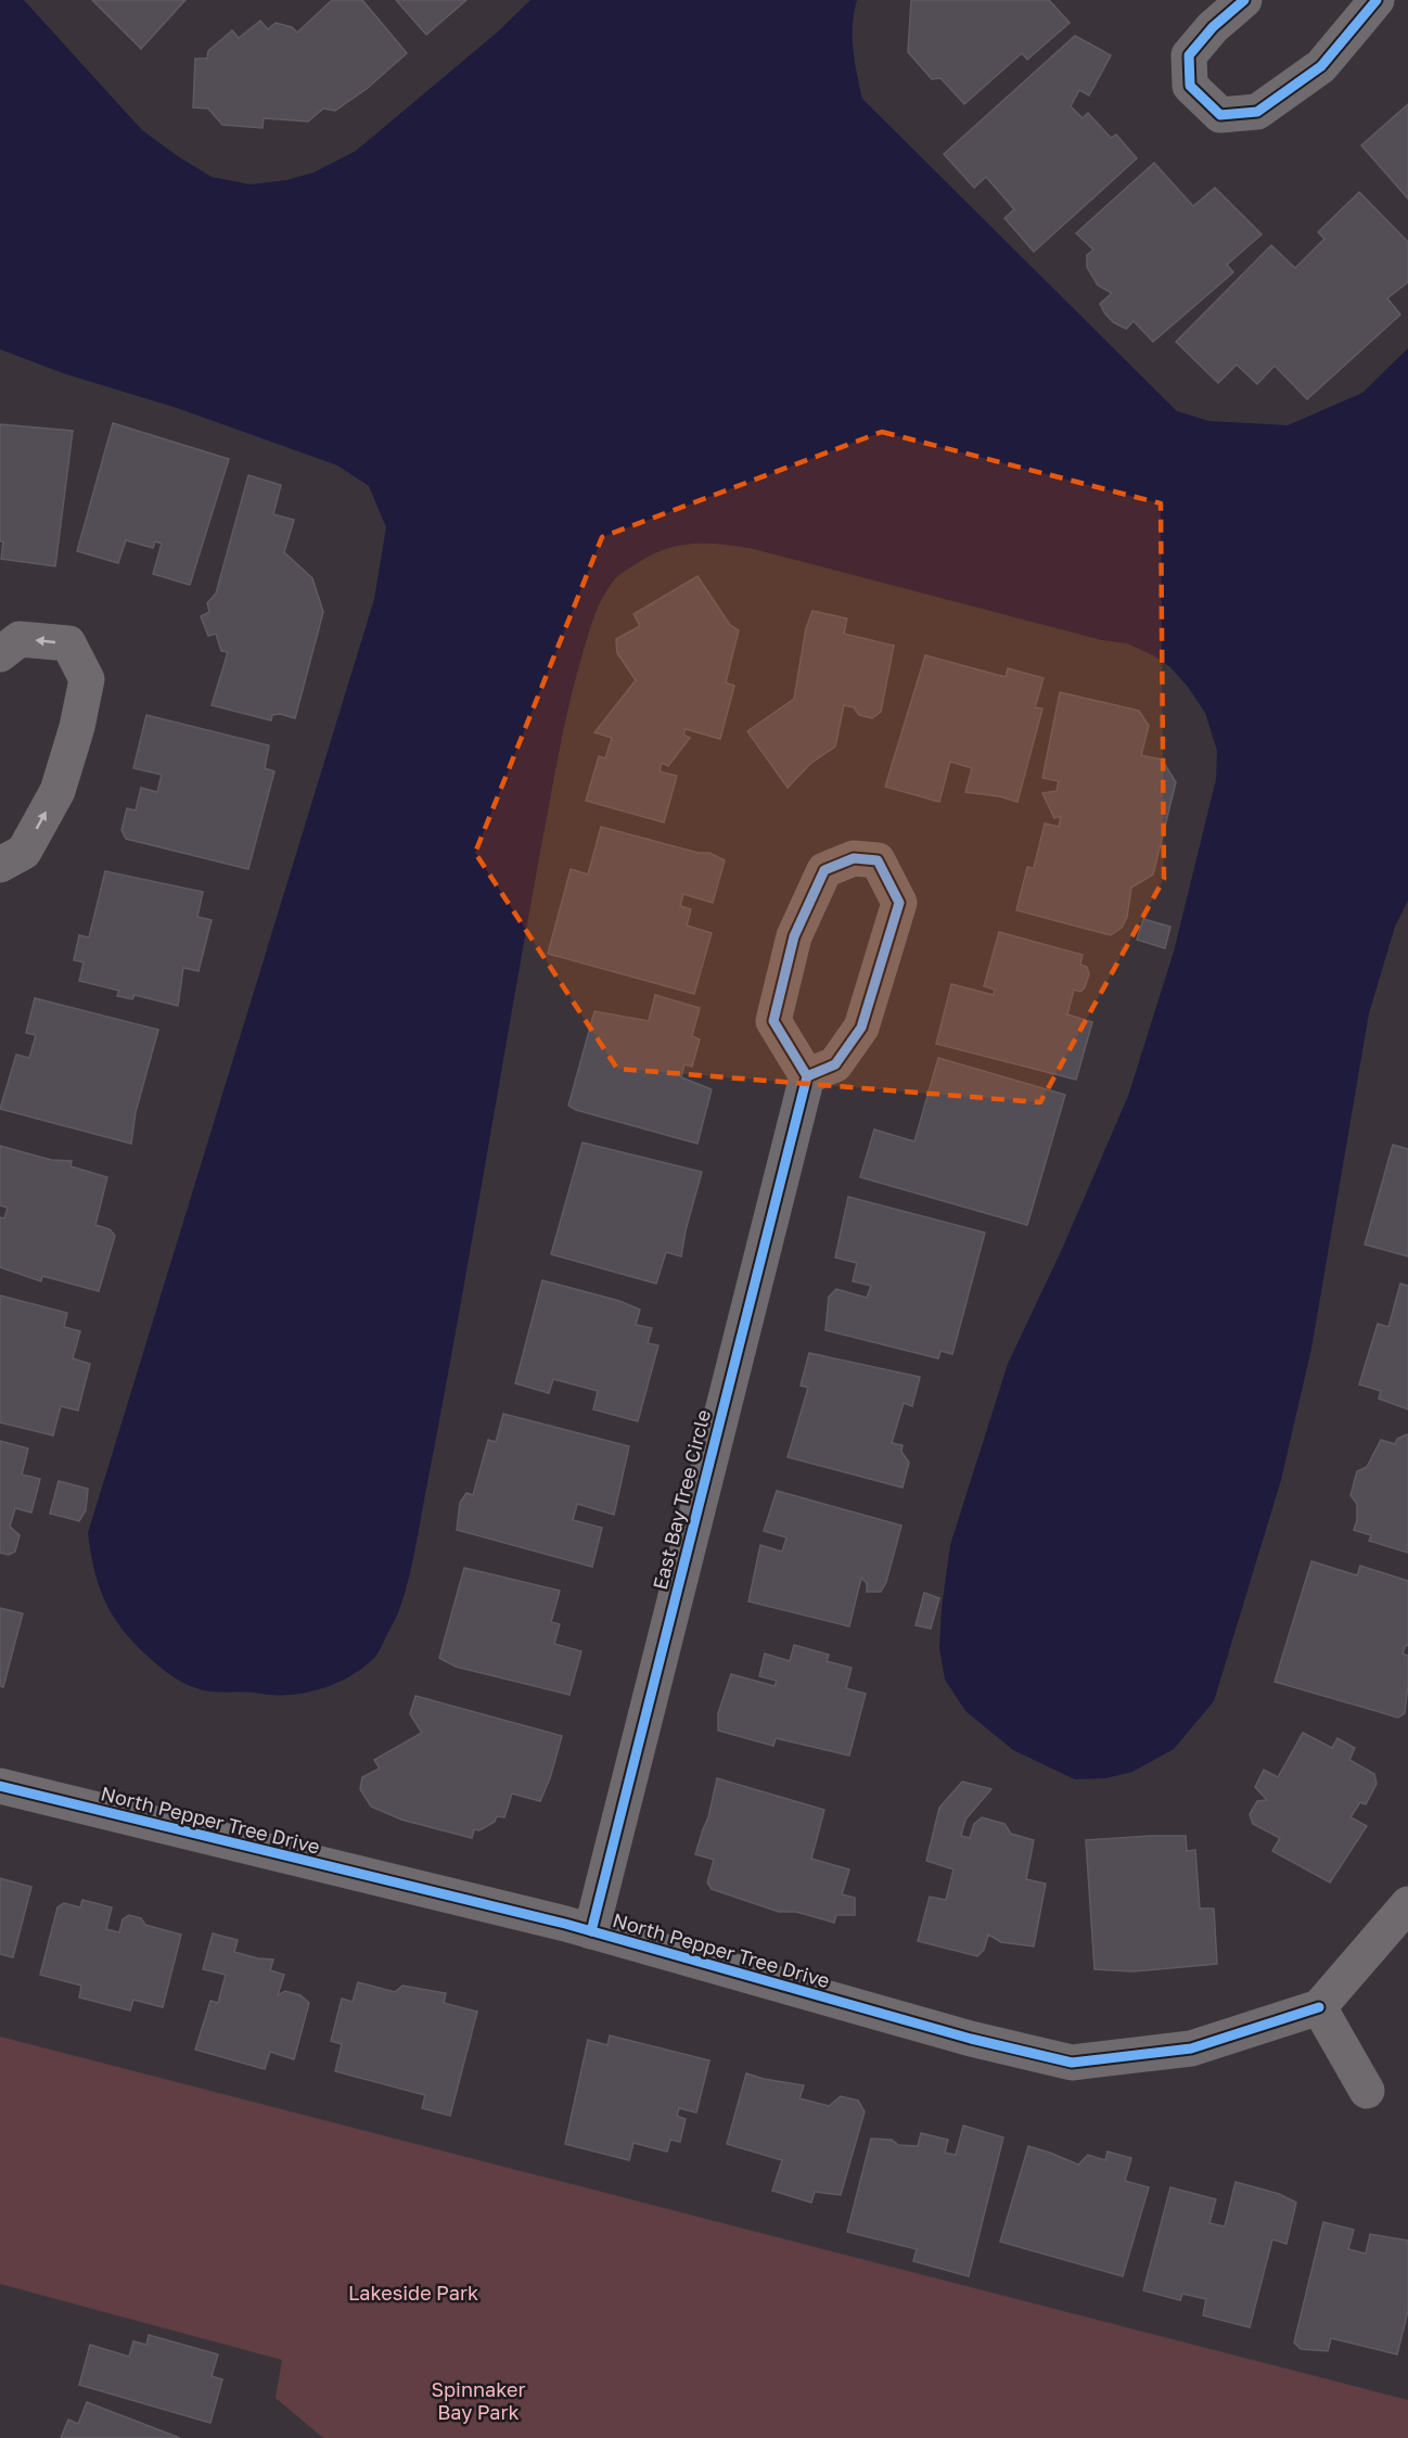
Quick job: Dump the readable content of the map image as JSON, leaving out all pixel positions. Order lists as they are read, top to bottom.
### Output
{
  "streets": {
    "street": ["East Bay Tree Circle", "North Pepper Tree Drive"]
  },
  "crossings": [
    ["East Bay Tree Circle", "North Pepper Tree Drive"]
  ],
  "parks": ["Lakeside Park", "Spinnaker Bay Park"]
}
